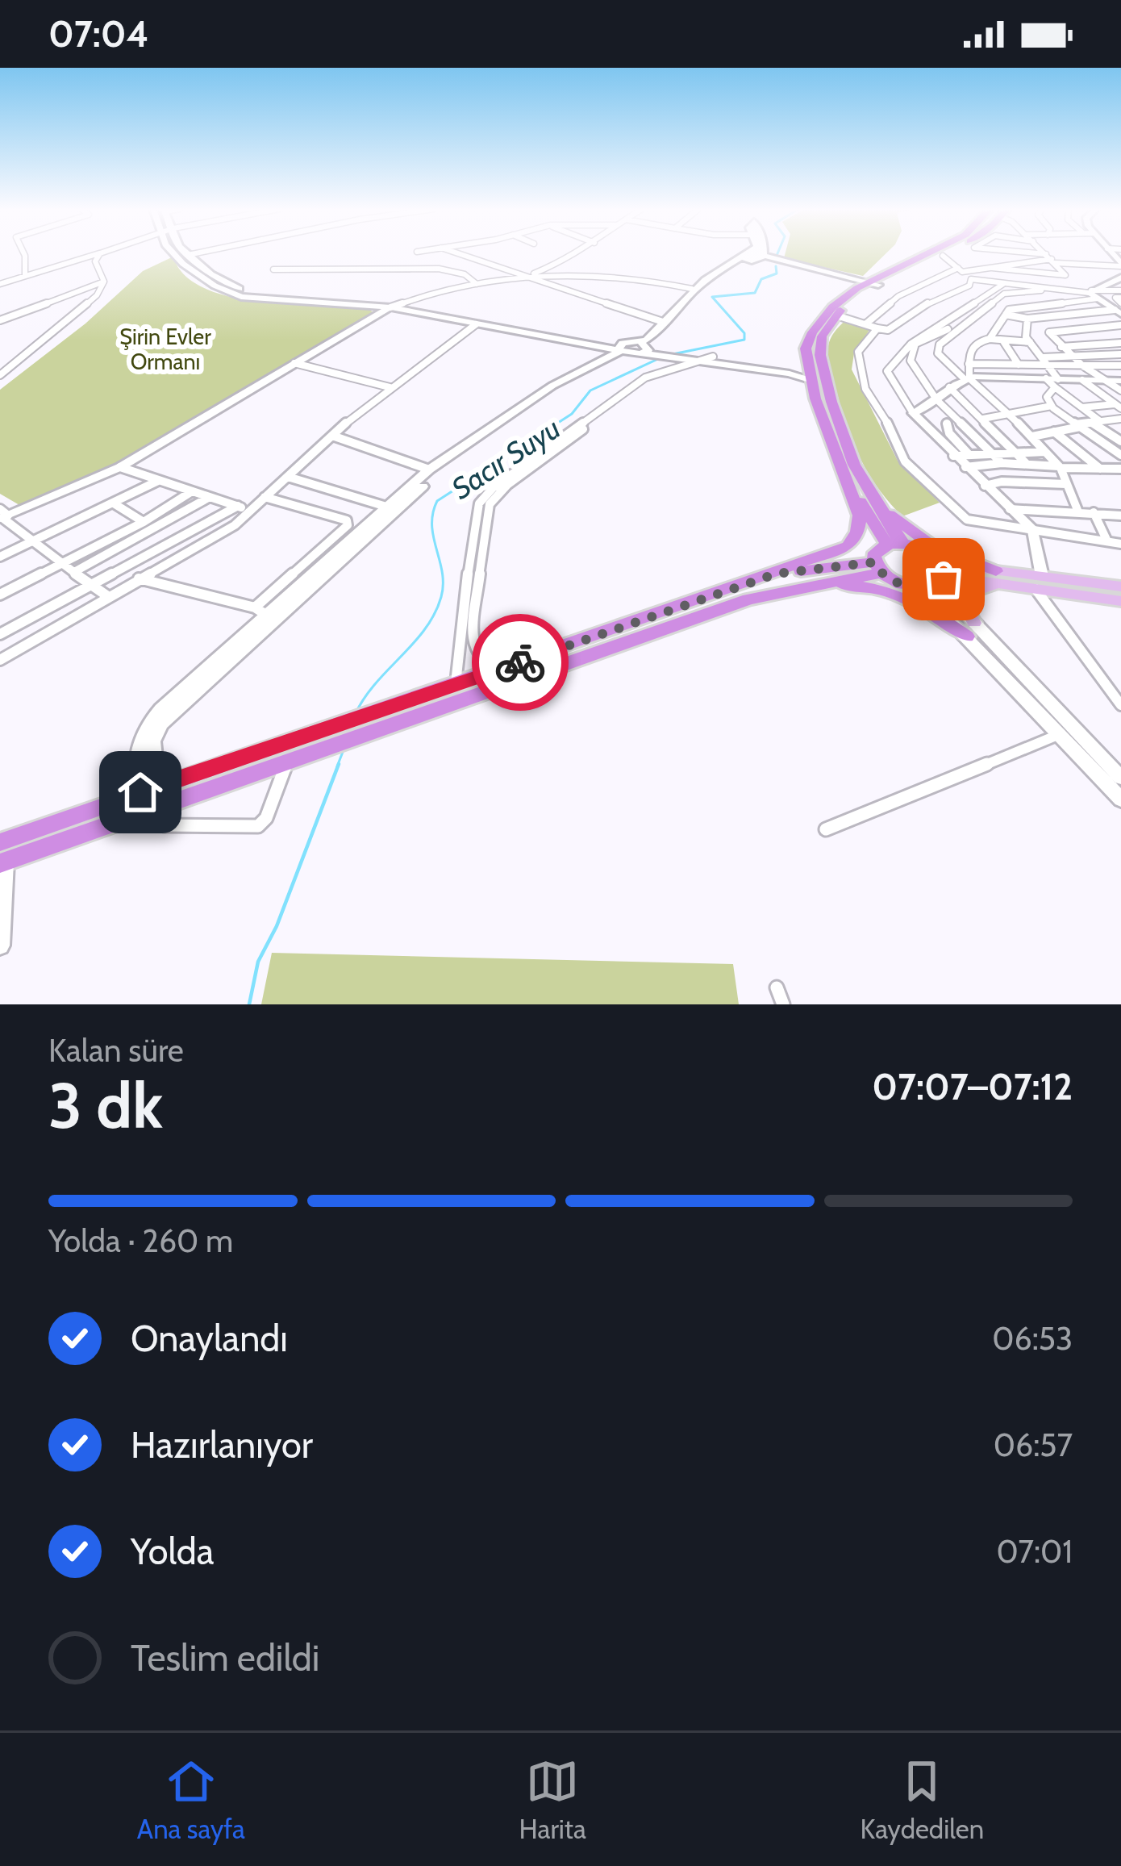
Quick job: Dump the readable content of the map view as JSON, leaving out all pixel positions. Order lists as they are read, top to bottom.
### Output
{
  "water": ["Sacır Suyu"],
  "parks": ["Şirin Evler Ormanı"],
  "page": {
    "status": "07:04",
    "heading": ["3 dk", "Kalan süre", "07:07–07:12"],
    "bar": "Yolda · 260 m",
    "list": [
      ["Onaylandı", "06:53"],
      ["Hazırlanıyor", "06:57"],
      ["Yolda", "07:01"],
      "Teslim edildi"
    ],
    "tabs": ["Ana sayfa", "Harita", "Kaydedilen"]
  }
}
